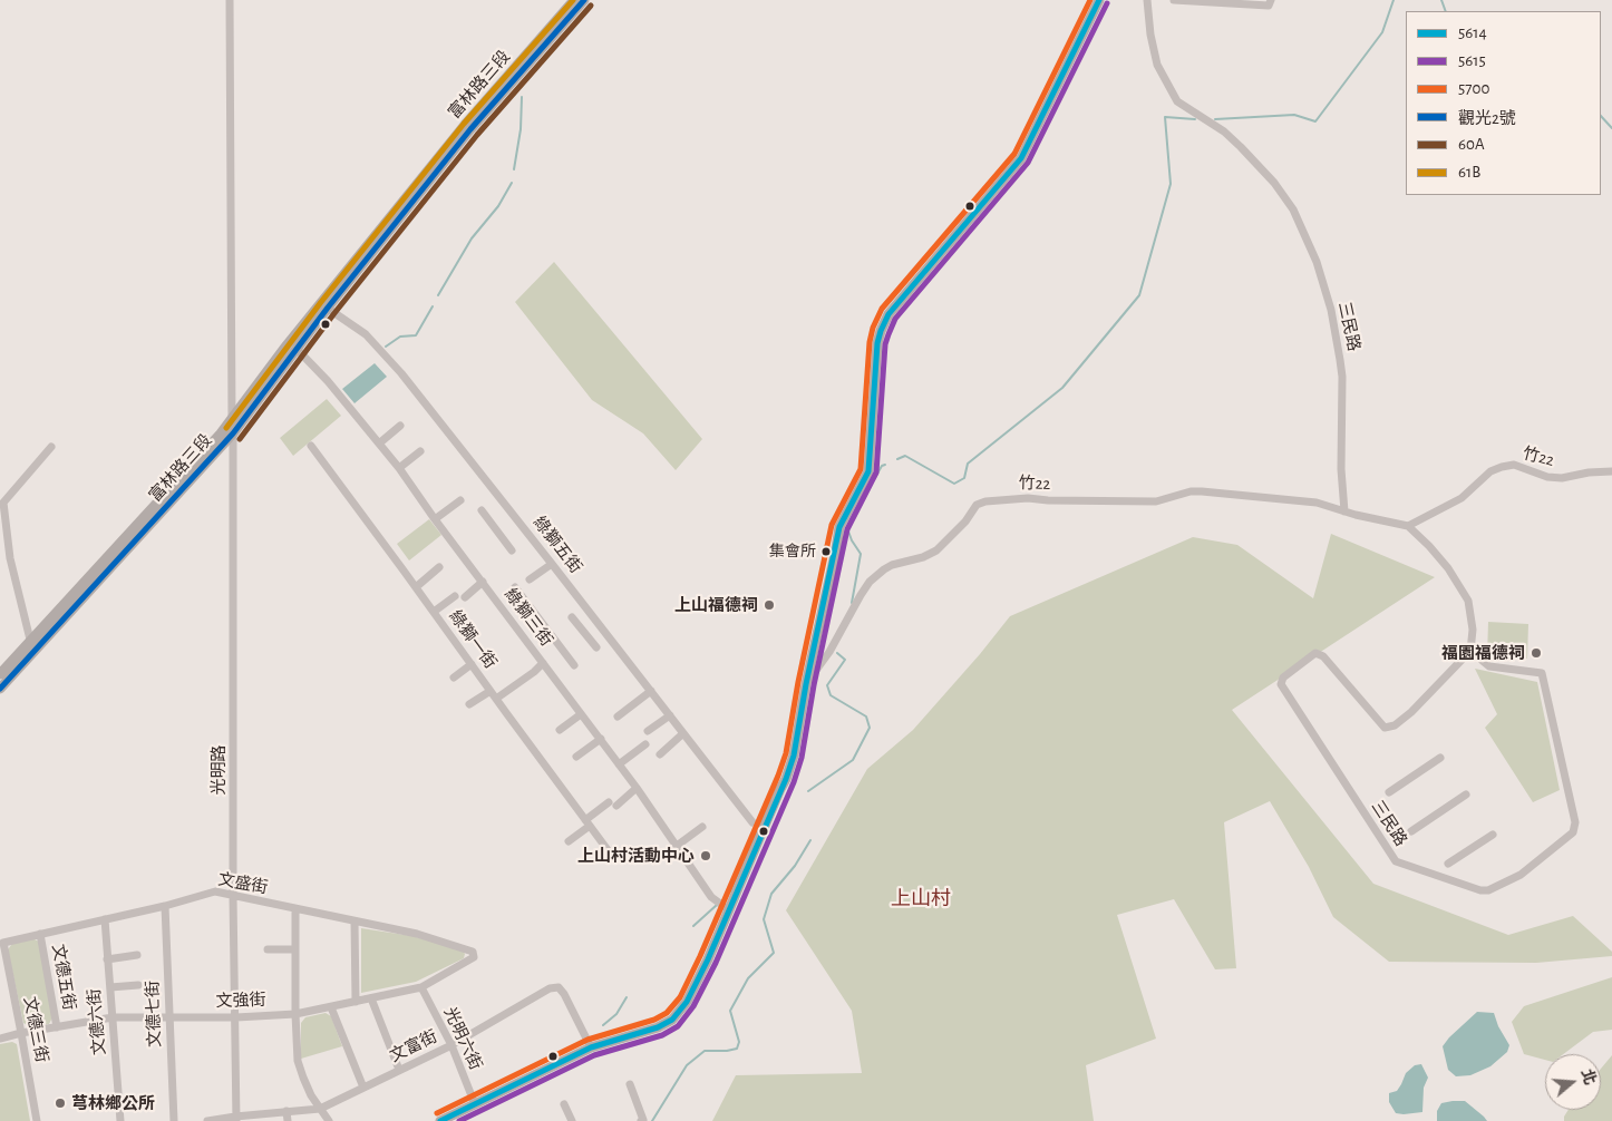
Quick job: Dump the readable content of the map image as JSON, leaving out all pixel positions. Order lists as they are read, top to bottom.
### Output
{
  "streets": {
    "main road": ["富林路三段"],
    "street": [
      "三民路",
      "竹22",
      "綠獅五街",
      "綠獅三街",
      "綠獅一街",
      "光明路",
      "文盛街",
      "文德五街",
      "文強街",
      "文德七街",
      "文德六街",
      "文德三街",
      "光明六街",
      "文富街"
    ]
  },
  "crossings": [
    ["富林路三段", "綠獅五街"],
    ["富林路三段", "綠獅三街"],
    ["富林路三段", "光明路"],
    ["三民路", "竹22"],
    ["光明路", "文盛街"],
    ["光明路", "文強街"],
    ["光明路", "文富街"],
    ["文盛街", "文德五街"],
    ["文盛街", "文強街"],
    ["文盛街", "文德七街"],
    ["文盛街", "文德六街"],
    ["文盛街", "文德三街"],
    ["文德五街", "文強街"],
    ["文強街", "文德七街"],
    ["文強街", "文德六街"],
    ["文強街", "文德三街"],
    ["文強街", "光明六街"],
    ["光明六街", "文富街"]
  ],
  "districts": ["上山村"],
  "places": [
    "集會所",
    "上山福德祠",
    "福園福德祠",
    "上山村活動中心",
    "芎林鄉公所"
  ],
  "lines": [
    "transit line 5614",
    "transit line 5700",
    "transit line 觀光2號",
    "transit line 61B",
    "transit line 5615",
    "transit line 60A"
  ],
  "legend": [
    "5614",
    "5615",
    "5700",
    "觀光2號",
    "60A",
    "61B"
  ],
  "north": "right"
}
